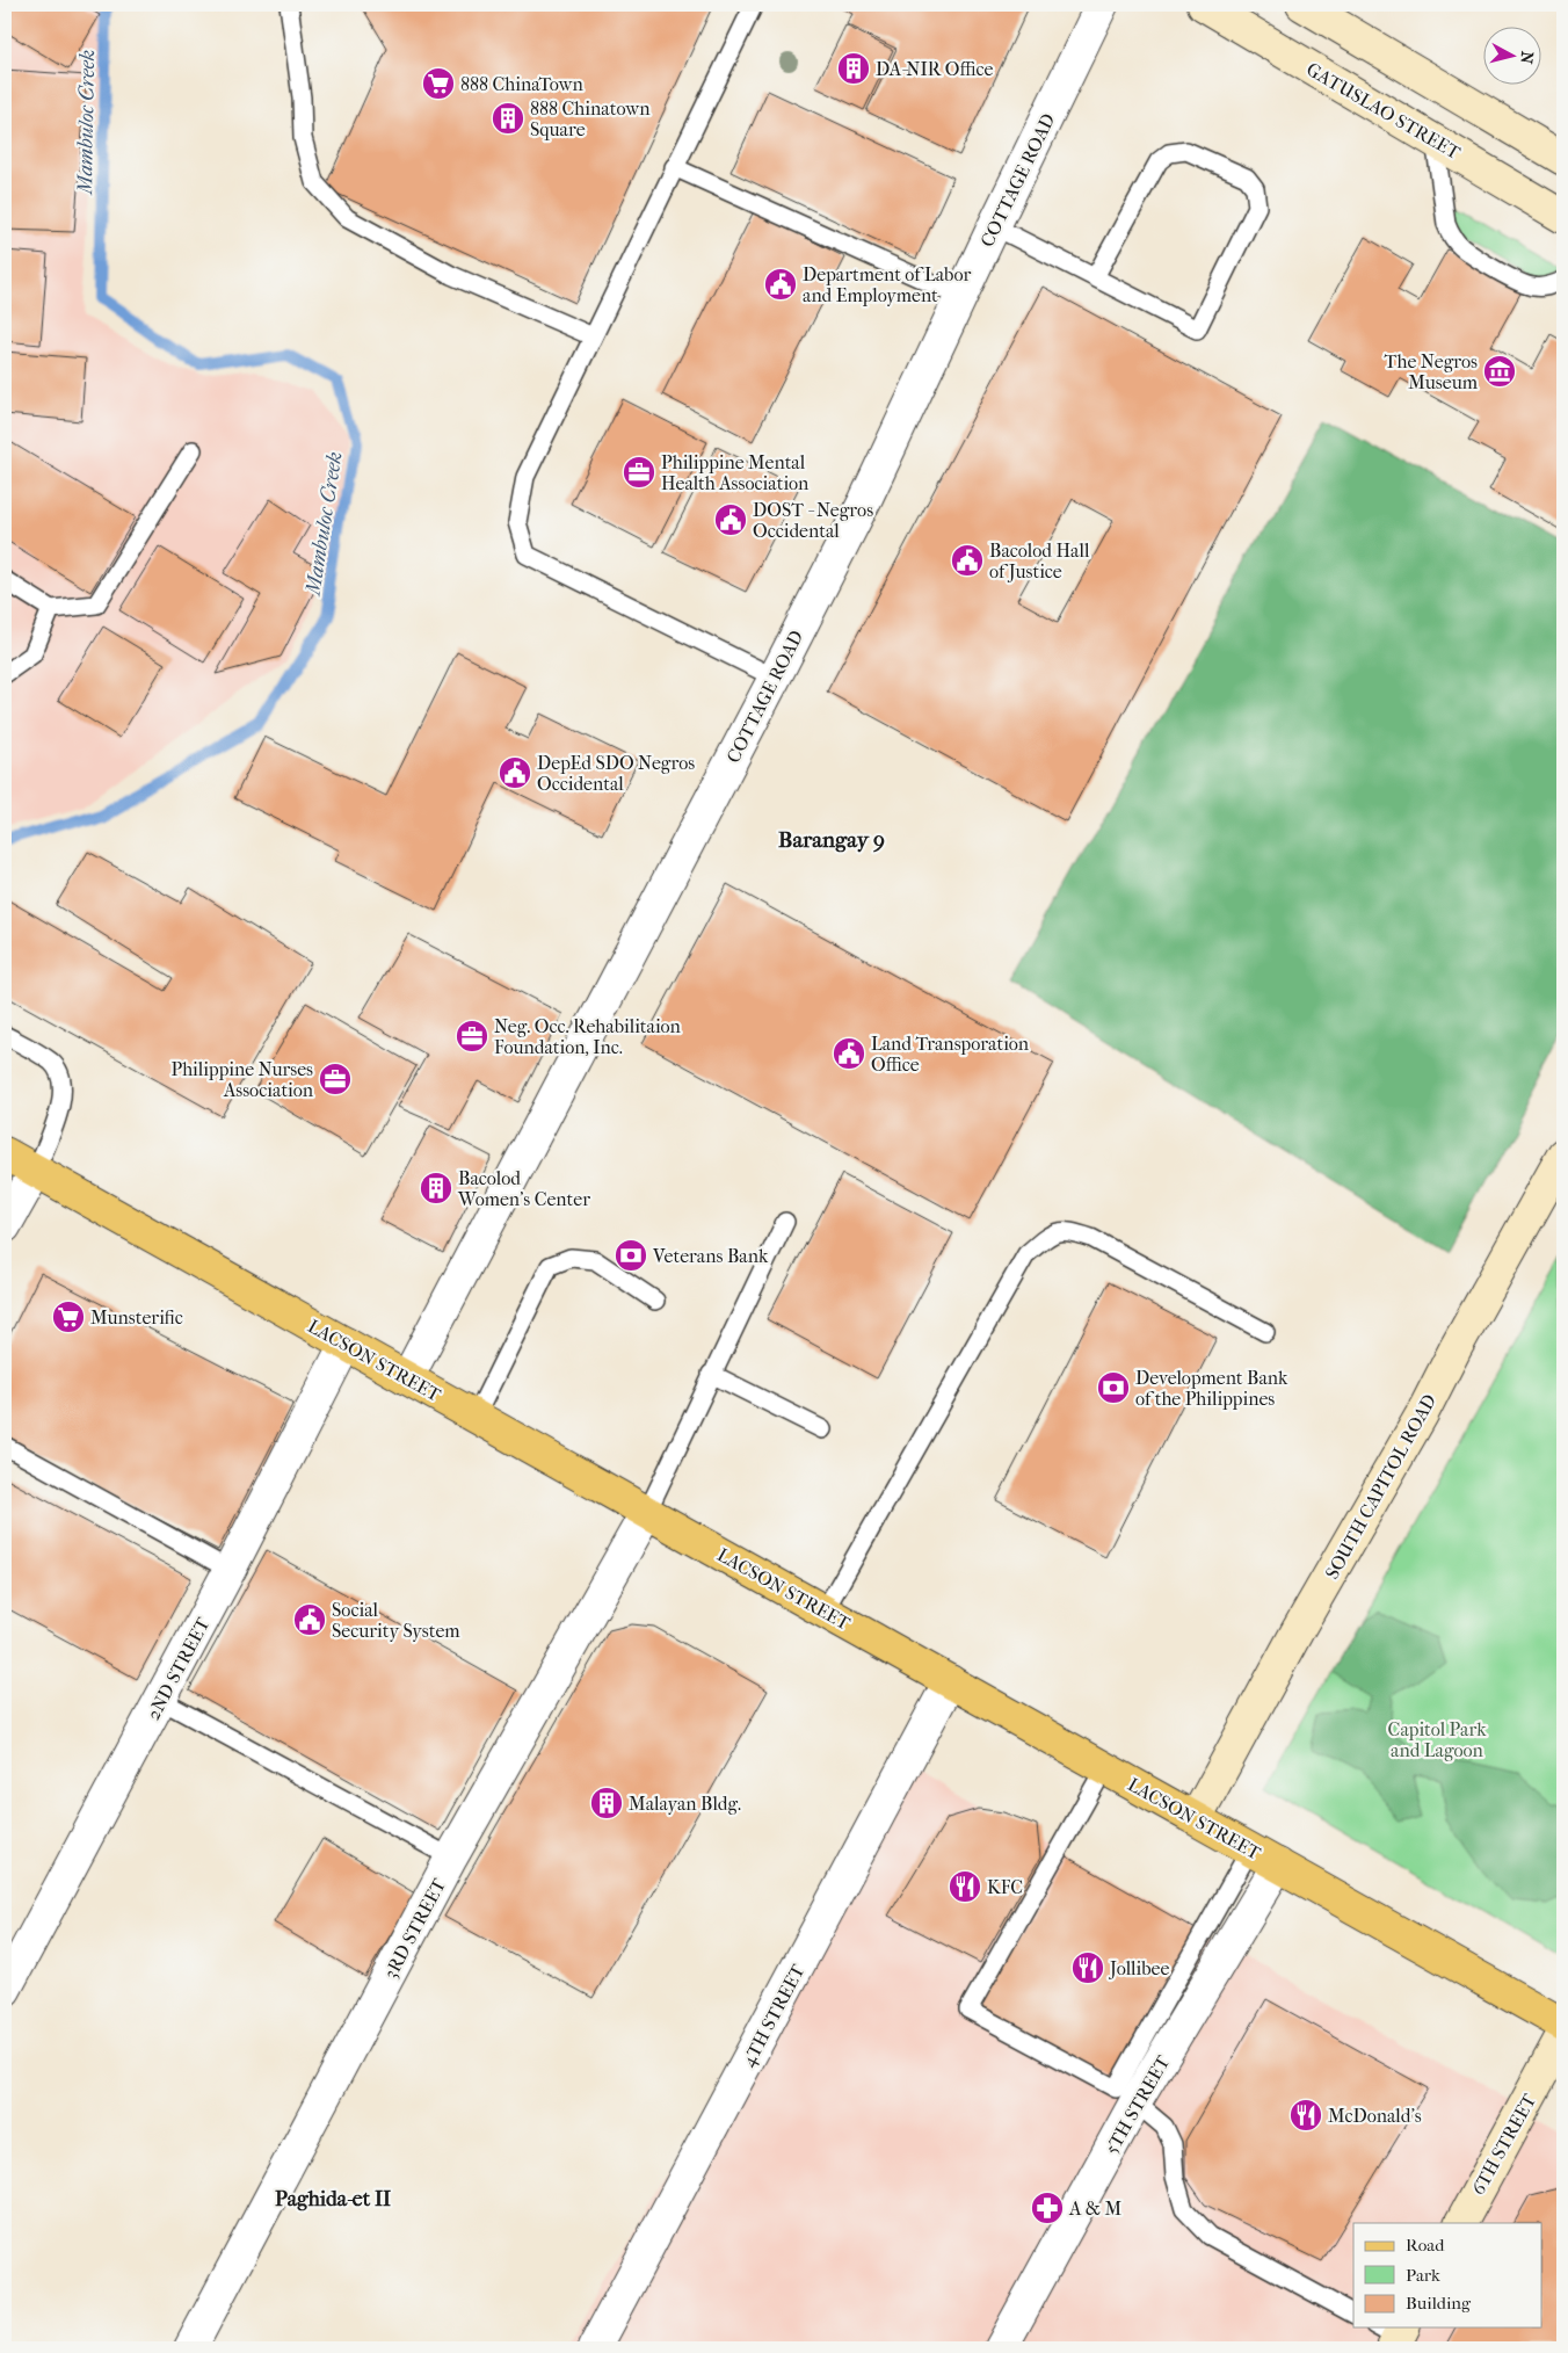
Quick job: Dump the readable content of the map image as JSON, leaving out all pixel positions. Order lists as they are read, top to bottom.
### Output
{
  "streets": {
    "main road": ["LACSON STREET"],
    "street": [
      "GATUSLAO STREET",
      "COTTAGE ROAD",
      "SOUTH CAPITOL ROAD",
      "2ND STREET",
      "3RD STREET",
      "4TH STREET",
      "5TH STREET",
      "6TH STREET"
    ]
  },
  "crossings": [
    ["COTTAGE ROAD", "LACSON STREET"],
    ["LACSON STREET", "SOUTH CAPITOL ROAD"],
    ["LACSON STREET", "2ND STREET"],
    ["LACSON STREET", "3RD STREET"],
    ["LACSON STREET", "4TH STREET"],
    ["LACSON STREET", "5TH STREET"]
  ],
  "districts": ["Barangay 9", "Paghida-et II"],
  "water": ["Mambuloc Creek"],
  "parks": ["Capitol Park and Lagoon"],
  "places": {
    "building": [
      "DA-NIR Office",
      "888 Chinatown Square",
      "Bacolod Women's Center",
      "Malayan Bldg."
    ],
    "supermarket": ["888 ChinaTown", "Munsterific"],
    "public building": [
      "Department of Labor and Employment",
      "DOST - Negros Occidental",
      "Bacolod Hall of Justice",
      "DepEd SDO Negros Occidental",
      "Land Transporation Office",
      "Social Security System"
    ],
    "museum": ["The Negros Museum"],
    "office": ["Philippine Mental Health Association", "Neg. Occ. Rehabilitaion Foundation, Inc.", "Philippine Nurses Association"],
    "bank": ["Veterans Bank", "Development Bank of the Philippines"],
    "restaurant": ["KFC", "Jollibee", "McDonald's"],
    "pharmacy": ["A & M"]
  },
  "legend": ["Road", "Park", "Building"],
  "north": "right"
}
